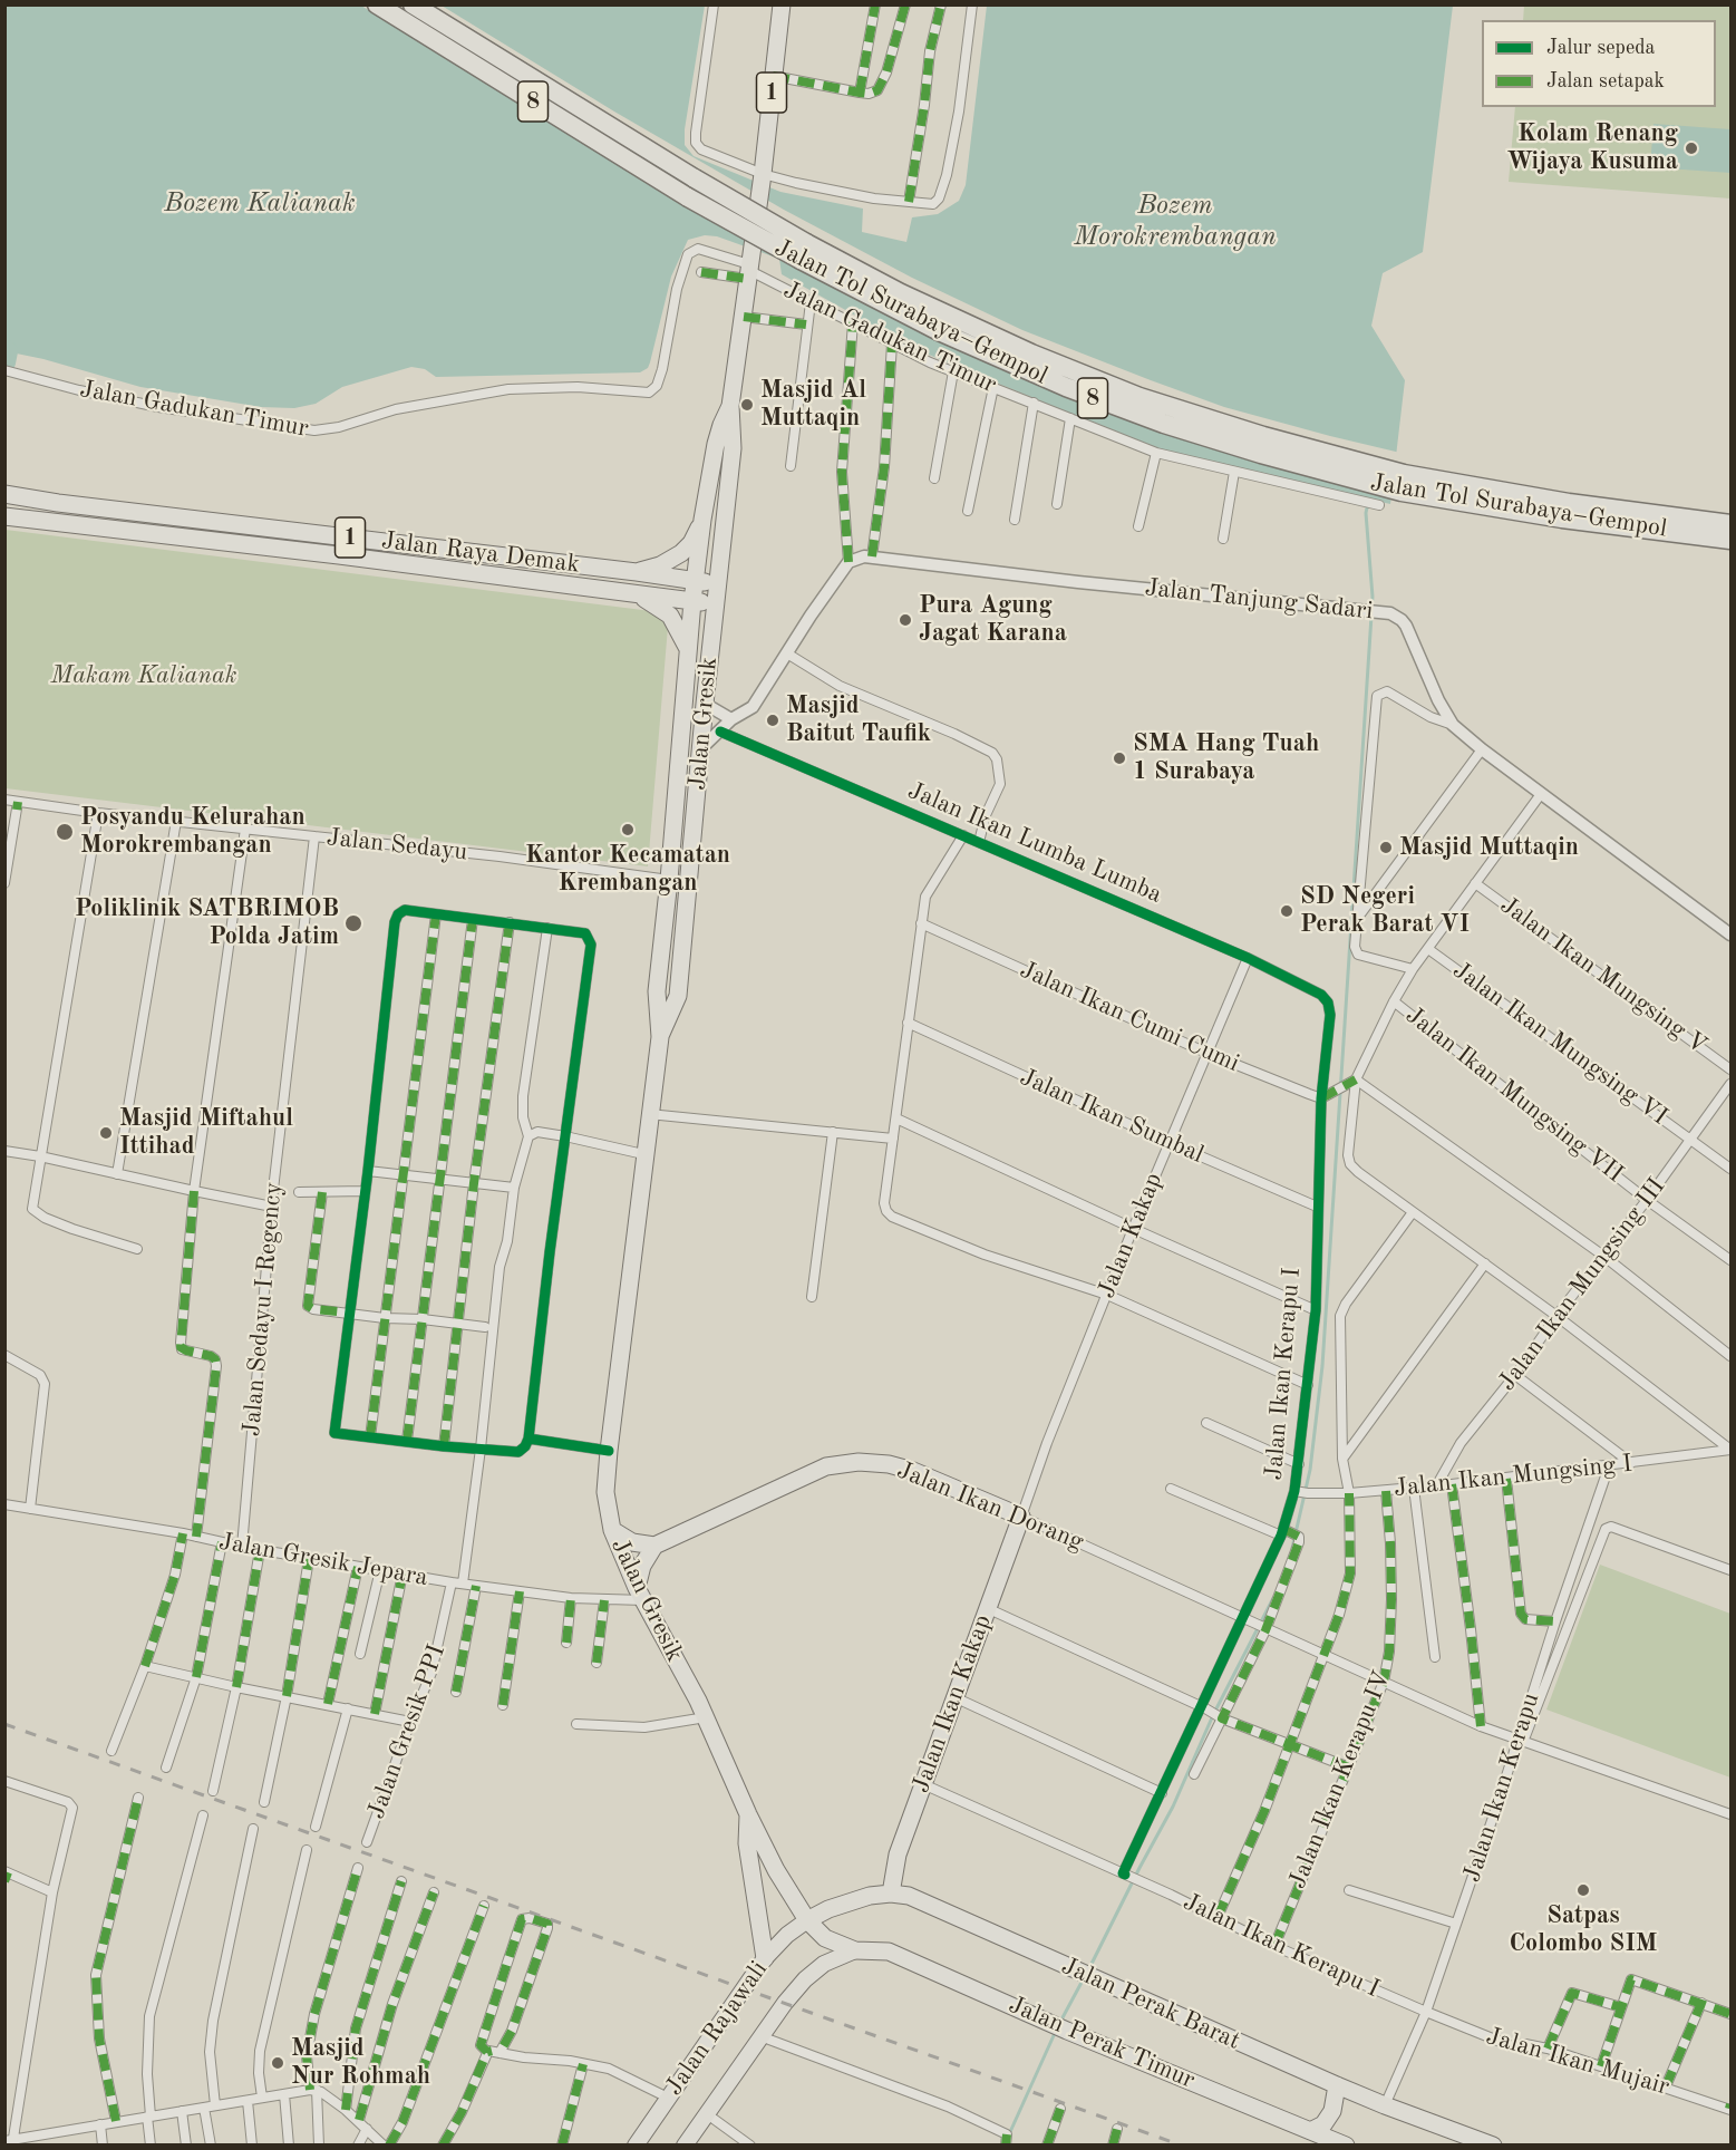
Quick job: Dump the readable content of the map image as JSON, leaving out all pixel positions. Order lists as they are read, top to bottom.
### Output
{
  "streets": {
    "highway": [
      "1",
      "8",
      "Jalan Tol Surabaya–Gempol",
      "Jalan Raya Demak",
      "Jalan Gresik",
      "Jalan Ikan Dorang",
      "Jalan Ikan Kakap",
      "Jalan Perak Barat",
      "Jalan Perak Timur"
    ],
    "main road": ["Jalan Rajawali"],
    "street": [
      "Jalan Gadukan Timur",
      "Jalan Tanjung Sadari",
      "Jalan Ikan Lumba Lumba",
      "Jalan Sedayu",
      "Jalan Ikan Mungsing V",
      "Jalan Ikan Cumi Cumi",
      "Jalan Ikan Mungsing VI",
      "Jalan Ikan Mungsing VII",
      "Jalan Ikan Sumbal",
      "Jalan Kakap",
      "Jalan Ikan Mungsing III",
      "Jalan Sedayu I Regency",
      "Jalan Ikan Kerapu I",
      "Jalan Ikan Mungsing I",
      "Jalan Gresik Jepara",
      "Jalan Gresik PPI",
      "Jalan Ikan Kerapu IV",
      "Jalan Ikan Kerapu",
      "Jalan Ikan Mujair"
    ]
  },
  "crossings": [
    ["1", "Jalan Gresik"],
    ["Jalan Gadukan Timur", "Jalan Gresik"],
    ["Jalan Raya Demak", "Jalan Gresik"],
    ["Jalan Gresik", "Jalan Sedayu"],
    ["Jalan Gresik", "Jalan Gresik Jepara"],
    ["Jalan Gresik", "Jalan Perak Barat"],
    ["Jalan Gresik", "Jalan Rajawali"],
    ["Jalan Gresik", "Jalan Perak Timur"],
    ["Jalan Ikan Lumba Lumba", "Jalan Kakap"],
    ["Jalan Ikan Lumba Lumba", "Jalan Ikan Kerapu I"],
    ["Jalan Sedayu", "Jalan Sedayu I Regency"],
    ["Jalan Ikan Cumi Cumi", "Jalan Kakap"],
    ["Jalan Ikan Cumi Cumi", "Jalan Ikan Kerapu I"],
    ["Jalan Ikan Mungsing VI", "Jalan Ikan Mungsing III"],
    ["Jalan Ikan Mungsing VII", "Jalan Ikan Mungsing III"],
    ["Jalan Ikan Sumbal", "Jalan Kakap"],
    ["Jalan Ikan Sumbal", "Jalan Ikan Kerapu I"],
    ["Jalan Kakap", "Jalan Ikan Dorang"],
    ["Jalan Kakap", "Jalan Ikan Kakap"],
    ["Jalan Ikan Mungsing III", "Jalan Ikan Mungsing I"],
    ["Jalan Sedayu I Regency", "Jalan Gresik Jepara"],
    ["Jalan Ikan Kerapu I", "Jalan Ikan Mungsing I"],
    ["Jalan Ikan Kerapu I", "Jalan Ikan Dorang"],
    ["Jalan Ikan Kerapu I", "Jalan Ikan Kakap"],
    ["Jalan Ikan Kerapu I", "Jalan Ikan Kerapu IV"],
    ["Jalan Ikan Kerapu I", "Jalan Ikan Kerapu"],
    ["Jalan Ikan Kerapu I", "Jalan Ikan Mujair"],
    ["Jalan Ikan Mungsing I", "Jalan Ikan Kerapu IV"],
    ["Jalan Ikan Mungsing I", "Jalan Ikan Kerapu"],
    ["Jalan Ikan Dorang", "Jalan Ikan Kakap"],
    ["Jalan Gresik Jepara", "Jalan Gresik PPI"],
    ["Jalan Ikan Kakap", "Jalan Perak Barat"],
    ["Jalan Ikan Kerapu", "Jalan Perak Barat"],
    ["Jalan Ikan Kerapu", "Jalan Ikan Mujair"],
    ["Jalan Perak Barat", "Jalan Rajawali"],
    ["Jalan Rajawali", "Jalan Perak Timur"]
  ],
  "water": ["Bozem Kalianak", "Bozem Morokrembangan"],
  "parks": ["Makam Kalianak"],
  "places": [
    "Kolam Renang Wijaya Kusuma",
    "Masjid Al Muttaqin",
    "Pura Agung Jagat Karana",
    "Masjid Baitut Taufik",
    "SMA Hang Tuah 1 Surabaya",
    "Kantor Kecamatan Krembangan",
    "Posyandu Kelurahan Morokrembangan",
    "Masjid Muttaqin",
    "SD Negeri Perak Barat VI",
    "Poliklinik SATBRIMOB Polda Jatim",
    "Masjid Miftahul Ittihad",
    "Satpas Colombo SIM",
    "Masjid Nur Rohmah"
  ],
  "legend": ["Jalur sepeda", "Jalan setapak"]
}
